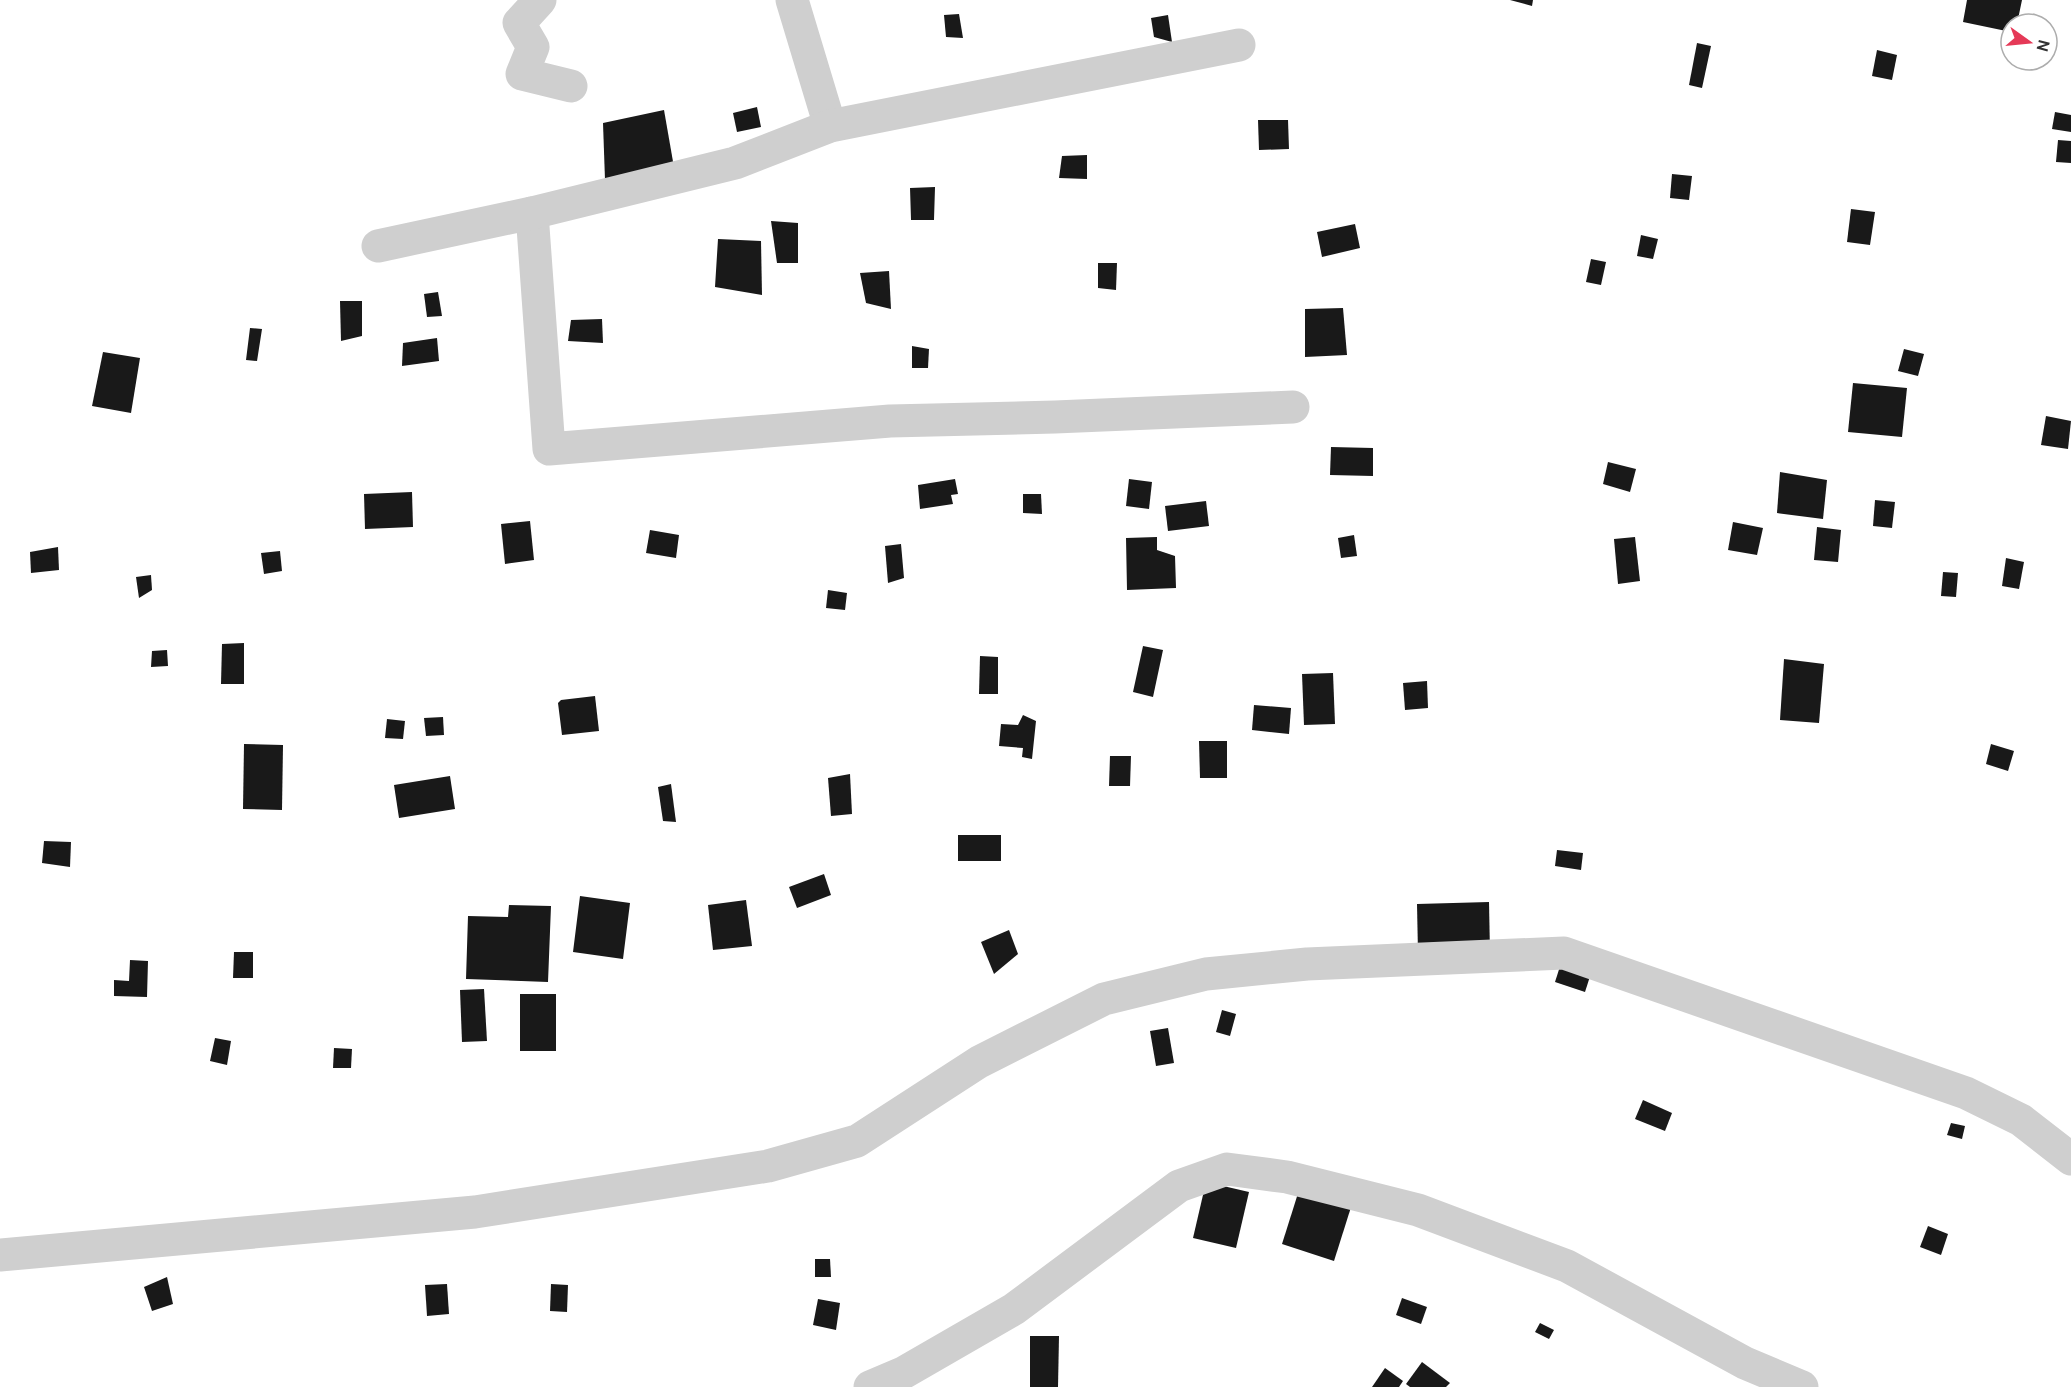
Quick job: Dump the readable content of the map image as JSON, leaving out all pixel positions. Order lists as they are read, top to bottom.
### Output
{
  "north": "right"
}
